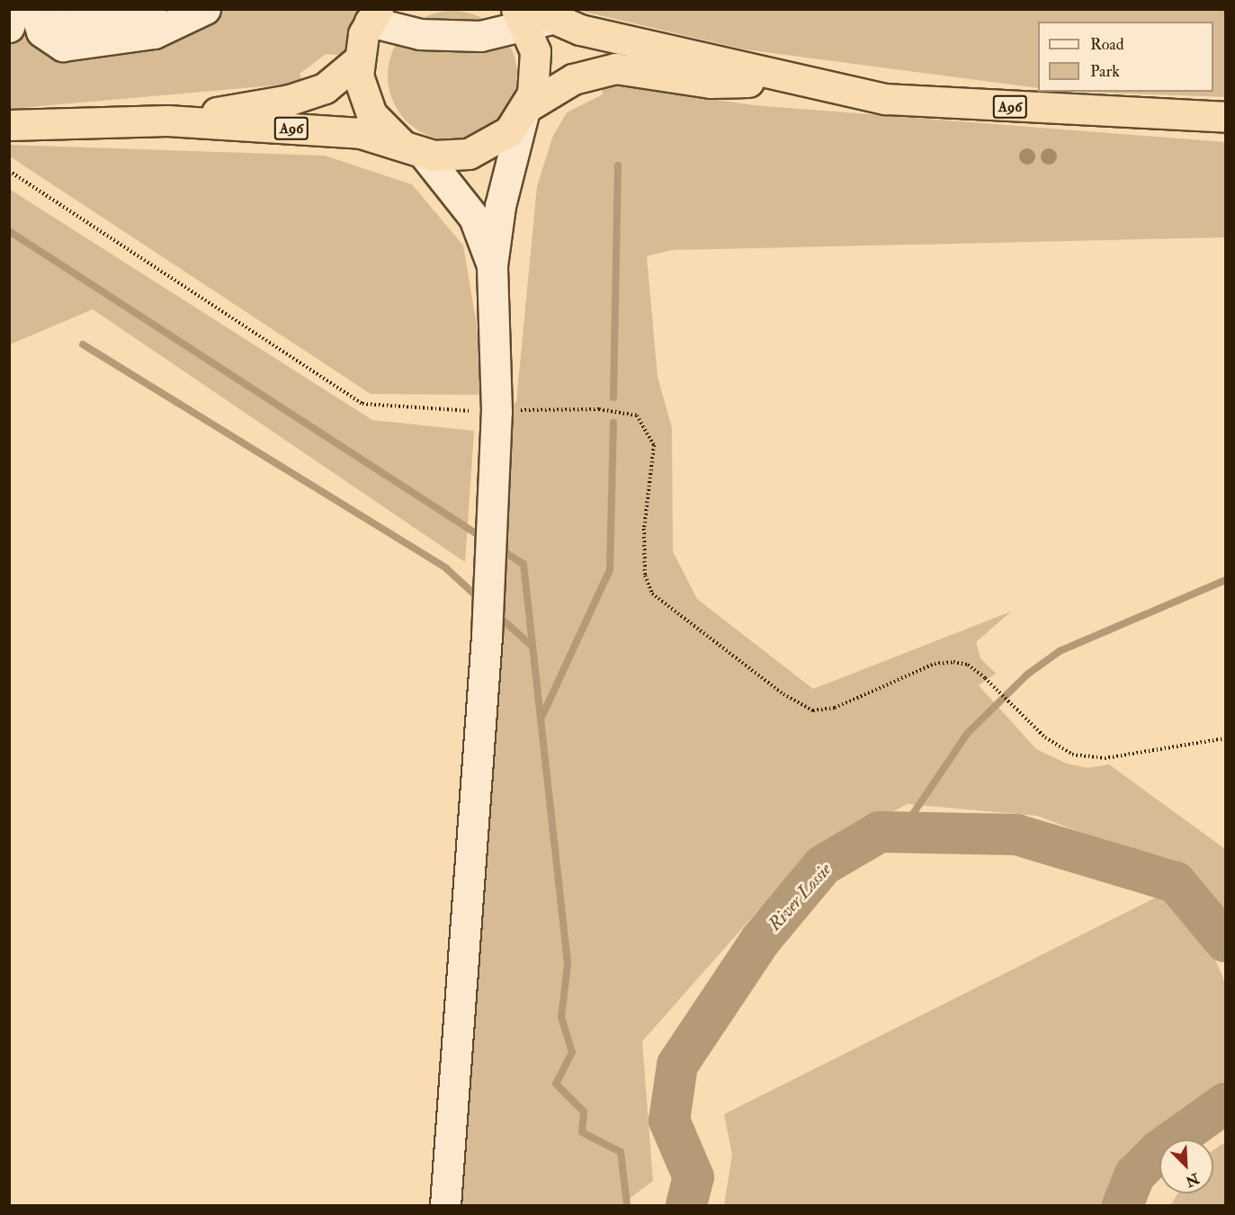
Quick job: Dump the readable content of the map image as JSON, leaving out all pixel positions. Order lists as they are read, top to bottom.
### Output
{
  "streets": {
    "highway": ["A96"]
  },
  "water": ["River Lossie"],
  "legend": ["Road", "Park"],
  "north": "bottom right"
}
